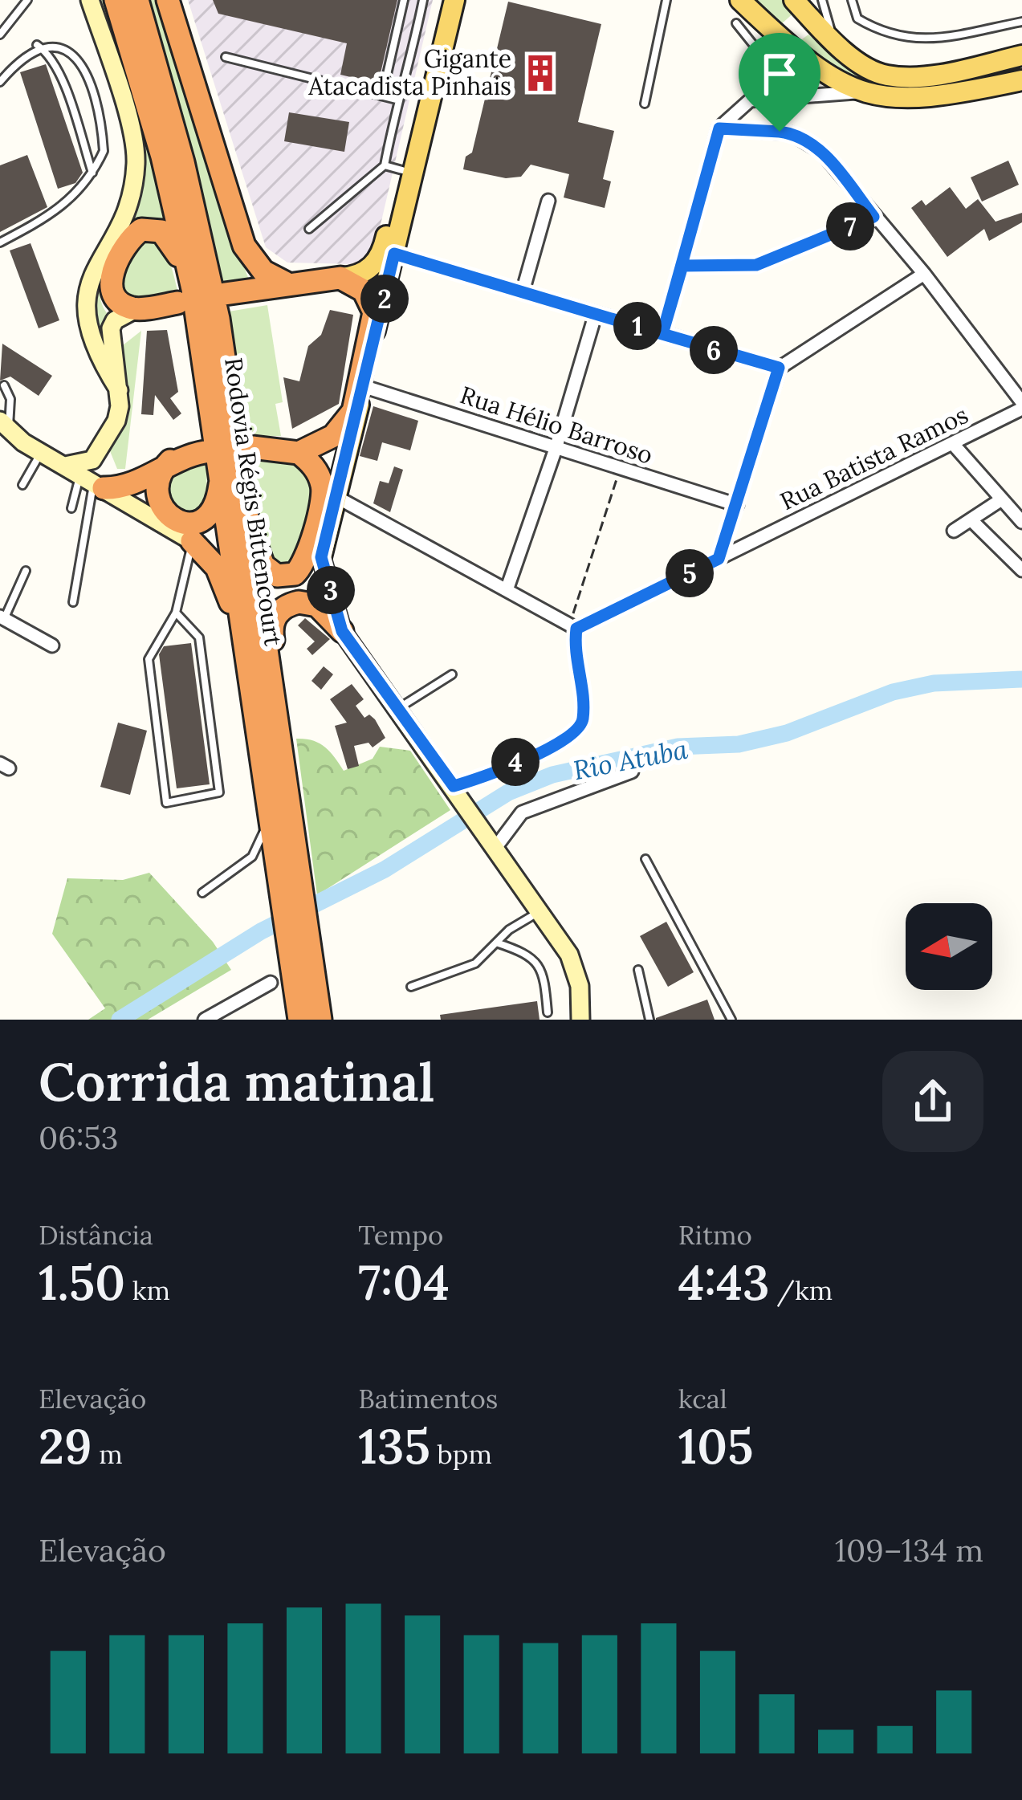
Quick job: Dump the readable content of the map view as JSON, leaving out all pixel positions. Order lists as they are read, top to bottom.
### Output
{
  "streets": {
    "highway": ["Rodovia Régis Bittencourt"],
    "street": ["Rua Hélio Barroso", "Rua Batista Ramos"]
  },
  "water": ["Rio Atuba"],
  "places": {
    "building": ["Gigante Atacadista Pinhais"]
  },
  "north": "left",
  "page": {
    "pins": [
      "7",
      "2",
      "1",
      "6",
      "5",
      "3",
      "4"
    ],
    "heading": ["Corrida matinal", "06:53"],
    "stats": [
      ["Distância", "1.50 km"],
      ["Tempo", "7:04"],
      ["Ritmo", "4:43 /km"],
      ["Elevação", "29 m"],
      ["Batimentos", "135 bpm"],
      ["kcal", "105"]
    ],
    "chart": ["Elevação", "109–134 m"]
  }
}
